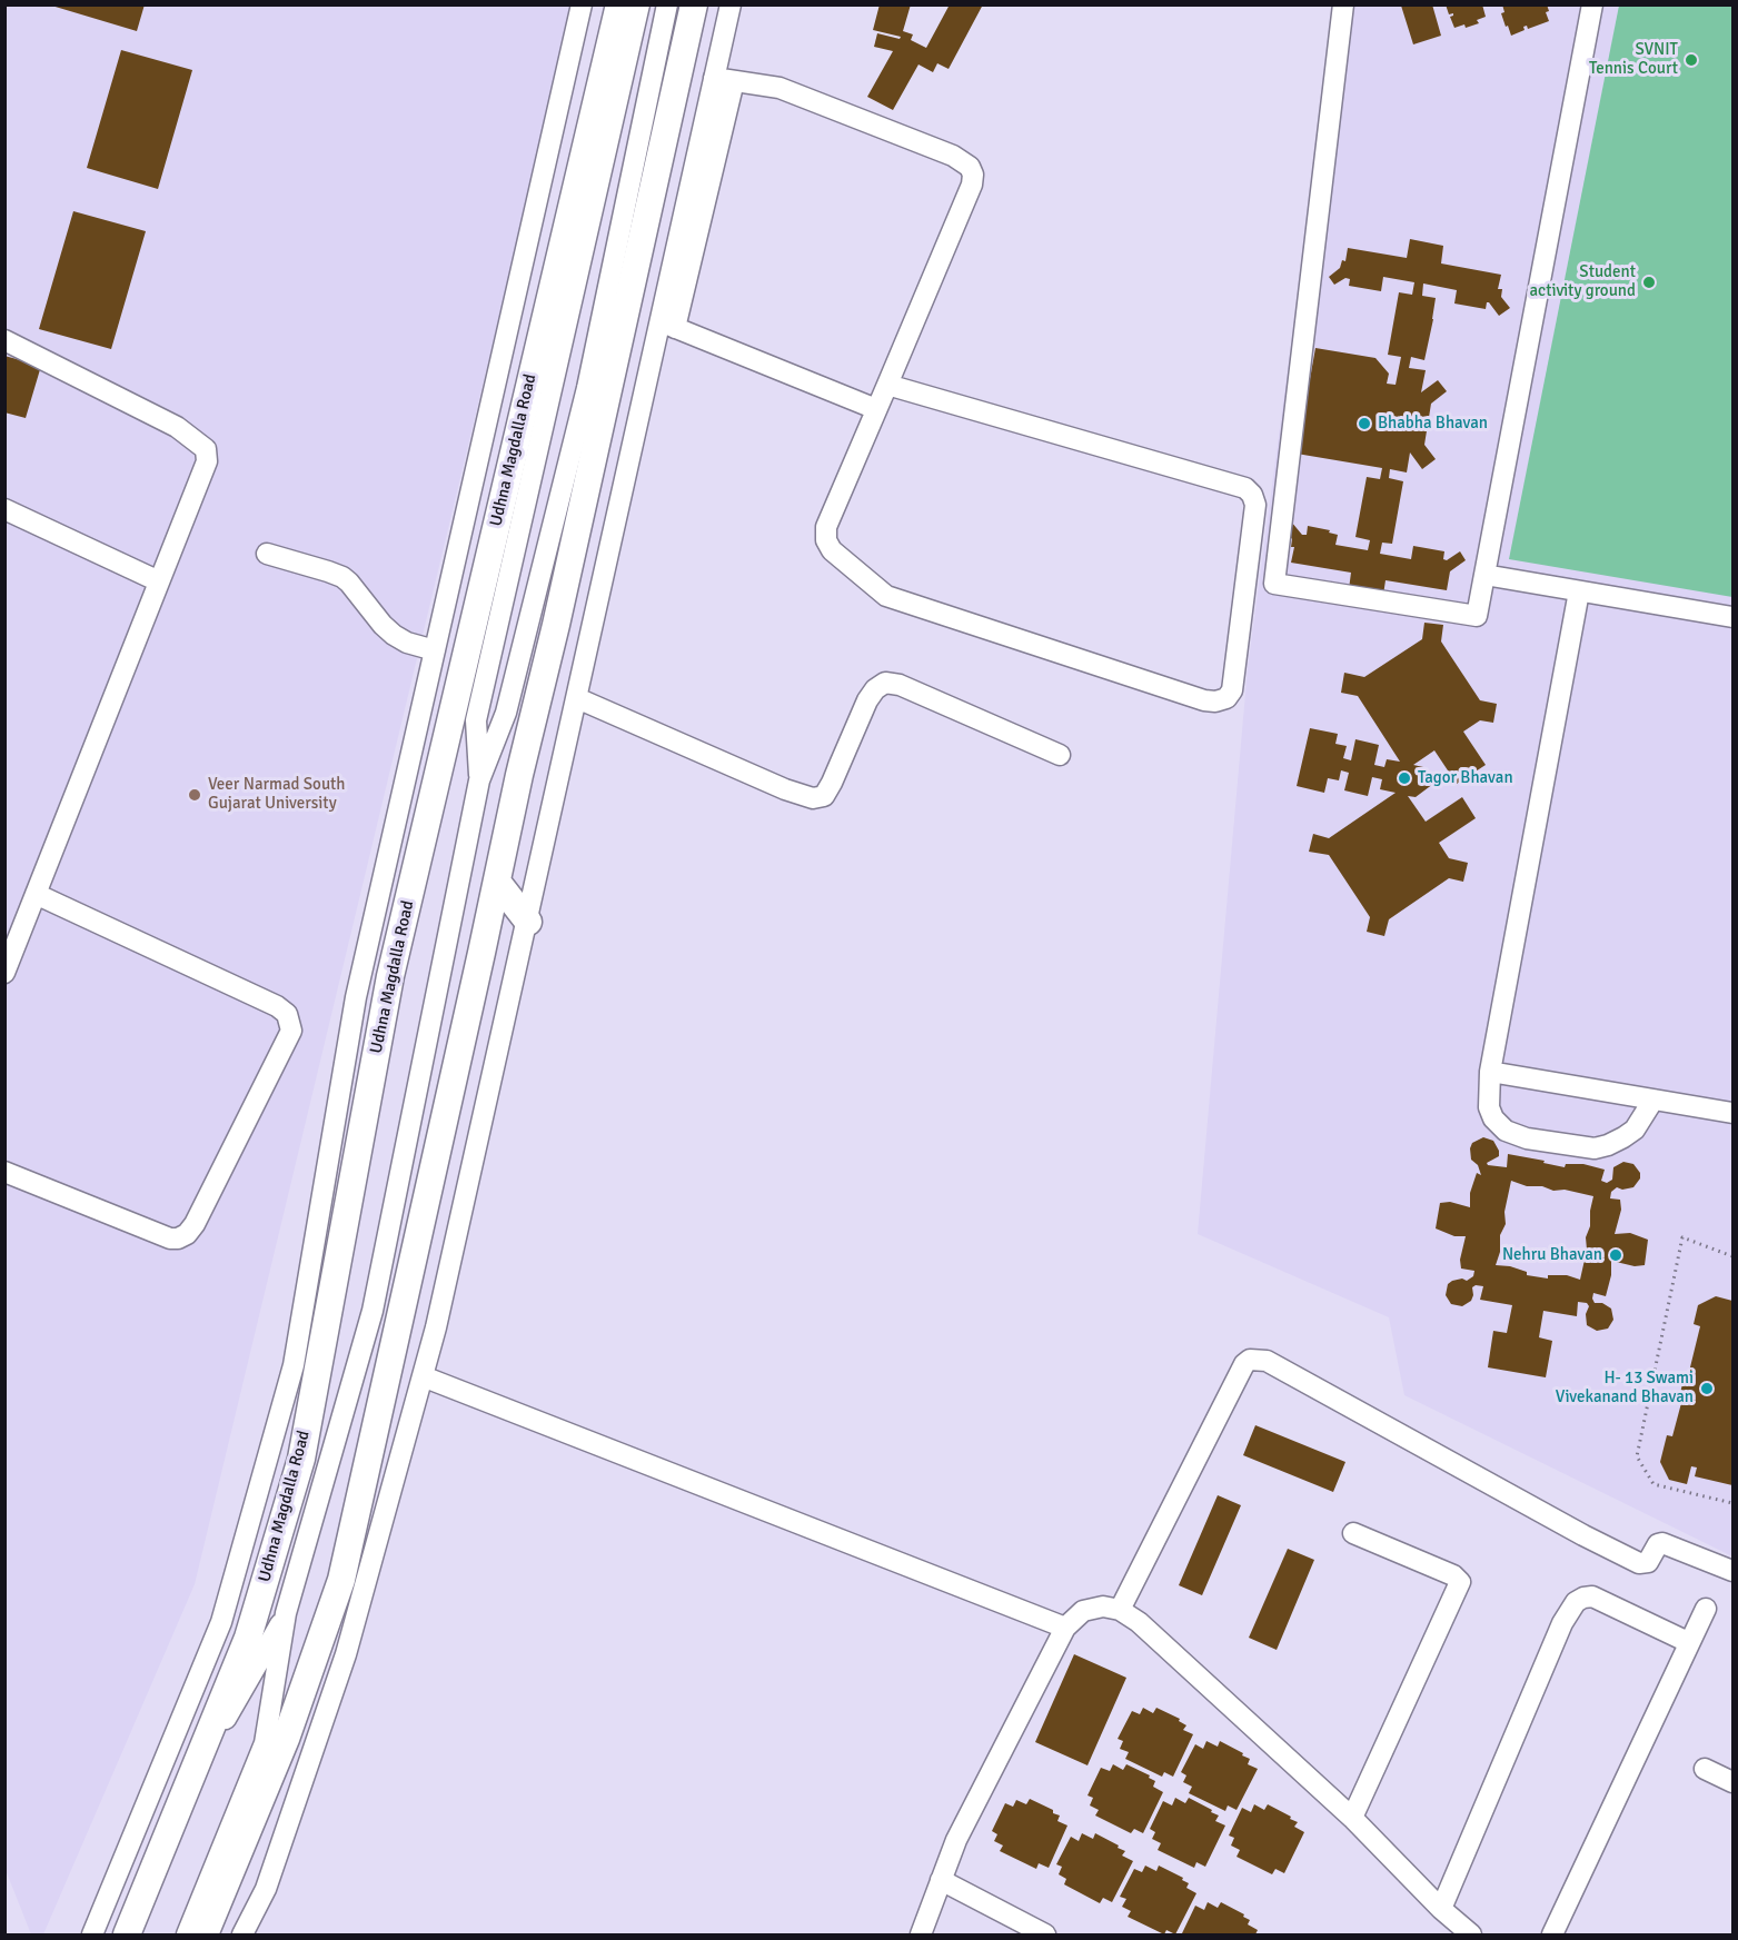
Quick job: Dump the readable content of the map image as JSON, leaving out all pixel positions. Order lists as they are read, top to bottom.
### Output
{
  "streets": {
    "main road": ["Udhna Magdalla Road"]
  },
  "places": [
    "SVNIT Tennis Court",
    "Student activity ground",
    "Bhabha Bhavan",
    "Tagor Bhavan",
    "Veer Narmad South Gujarat University",
    "Nehru Bhavan",
    "H- 13 Swami Vivekanand Bhavan"
  ]
}
